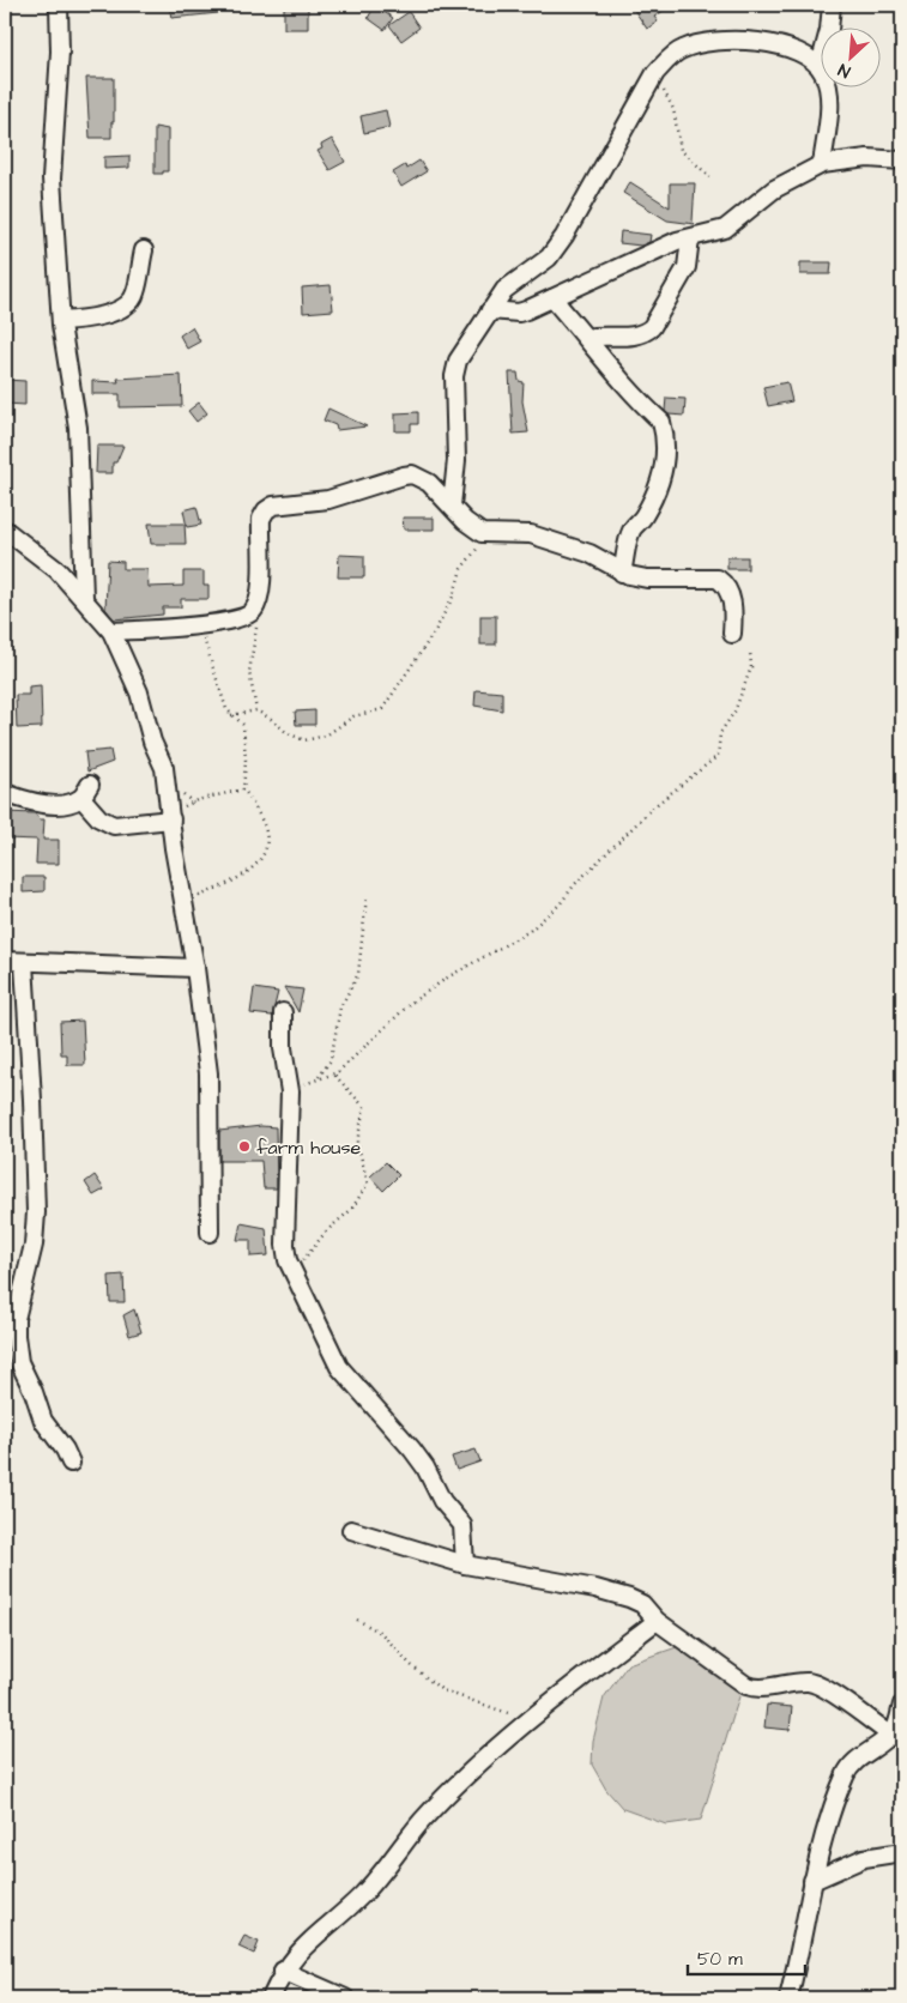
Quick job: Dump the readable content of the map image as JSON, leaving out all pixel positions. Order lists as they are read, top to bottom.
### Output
{
  "places": ["farm house"],
  "scale_bar": "50 m",
  "north": "bottom left"
}
